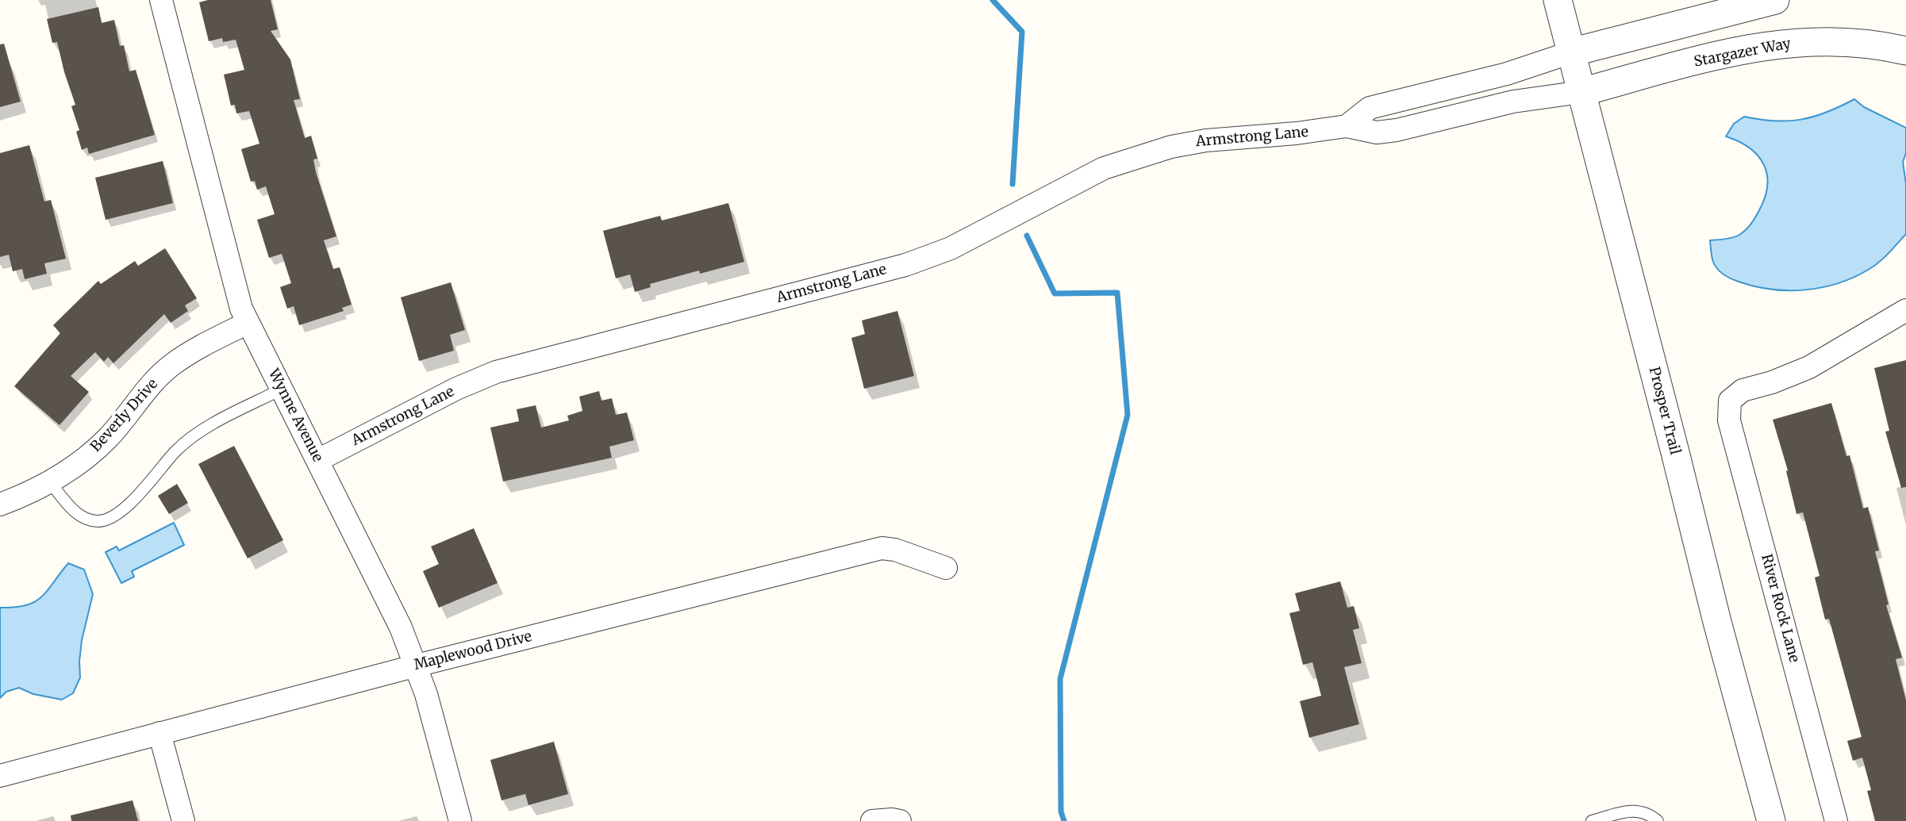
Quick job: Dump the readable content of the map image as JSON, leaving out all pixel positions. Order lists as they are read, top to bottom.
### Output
{
  "streets": {
    "street": [
      "Stargazer Way",
      "Armstrong Lane",
      "Prosper Trail",
      "Beverly Drive",
      "Wynne Avenue",
      "River Rock Lane",
      "Maplewood Drive"
    ]
  },
  "crossings": [
    ["Stargazer Way", "Armstrong Lane"],
    ["Stargazer Way", "Prosper Trail"],
    ["Armstrong Lane", "Prosper Trail"],
    ["Armstrong Lane", "Wynne Avenue"],
    ["Beverly Drive", "Wynne Avenue"],
    ["Wynne Avenue", "Maplewood Drive"]
  ]
}
